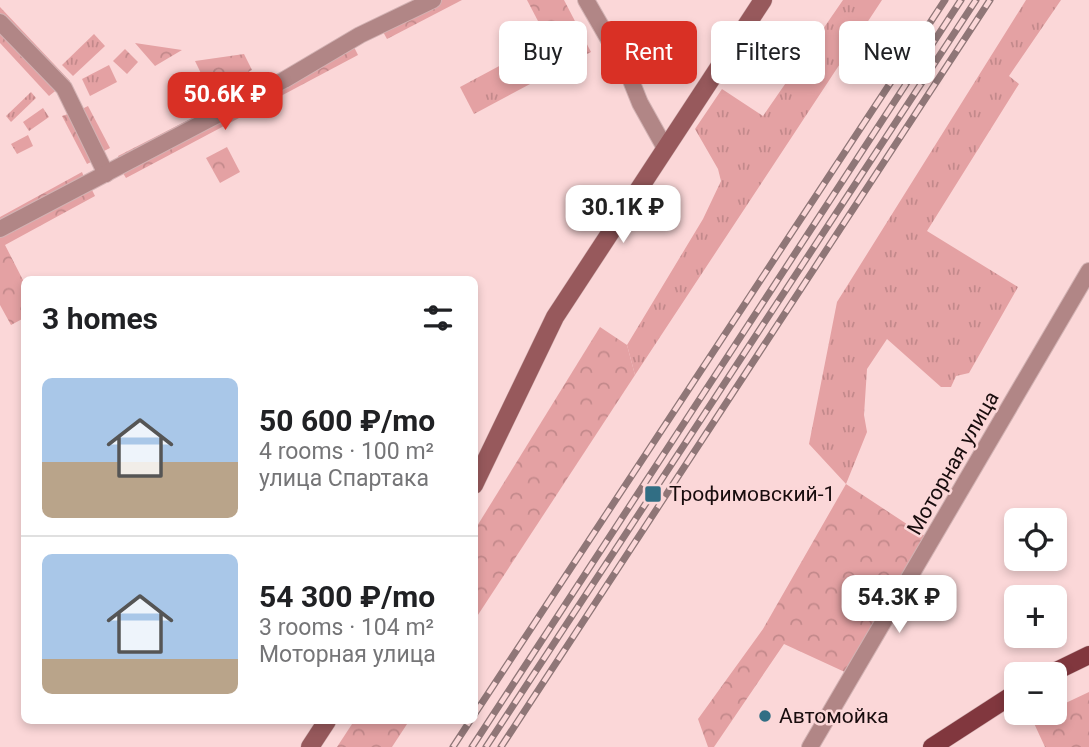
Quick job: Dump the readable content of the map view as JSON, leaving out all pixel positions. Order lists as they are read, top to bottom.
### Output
{
  "streets": {
    "street": ["Моторная улица"]
  },
  "places": {
    "transit": ["Трофимовский-1"],
    "other": ["Автомойка"]
  },
  "page": {
    "chip": [
      "Buy",
      "Rent",
      "Filters",
      "New"
    ],
    "price": ["50.6K ₽", "30.1K ₽", "54.3K ₽"],
    "heading": "3 homes",
    "list": [
      {
        "name": "50 600 ₽/mo",
        "note": "4 rooms · 100 m² · улица Спартака"
      },
      {
        "name": "54 300 ₽/mo",
        "note": "3 rooms · 104 m² · Моторная улица"
      }
    ],
    "map_buttons": ["+", "−"]
  }
}
